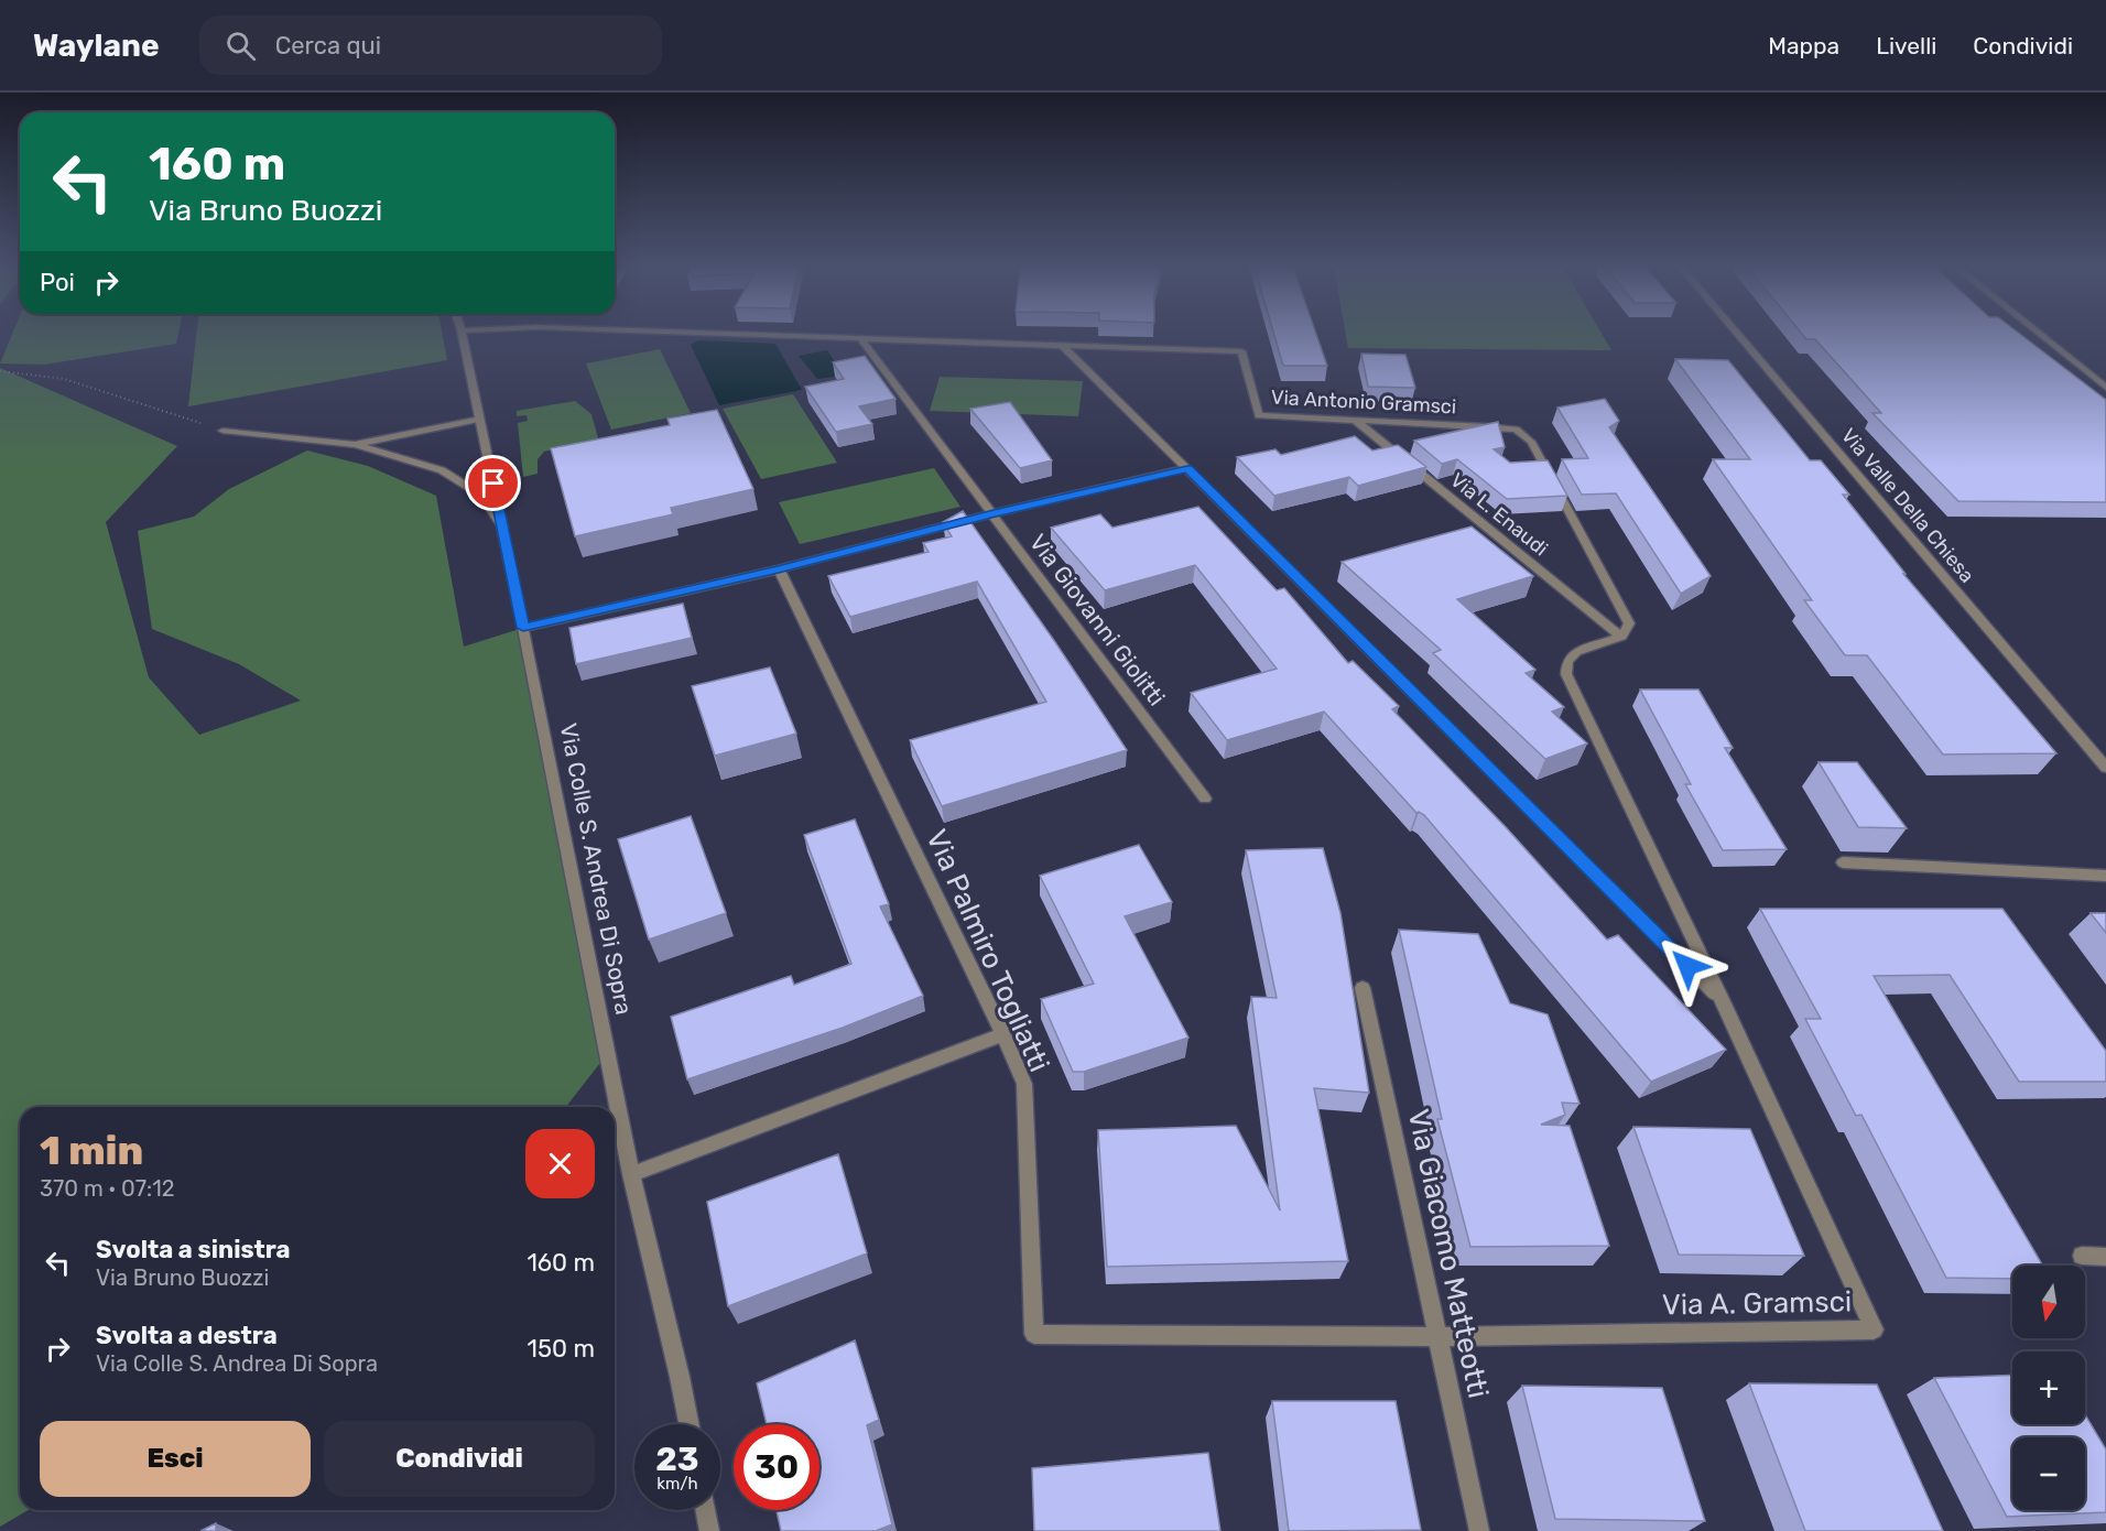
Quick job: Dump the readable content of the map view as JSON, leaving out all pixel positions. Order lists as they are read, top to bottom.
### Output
{
  "streets": {
    "street": [
      "Via Antonio Gramsci",
      "Via Valle Della Chiesa",
      "Via L. Enaudi",
      "Via Giovanni Giolitti",
      "Via Colle S. Andrea Di Sopra",
      "Via Palmiro Togliatti",
      "Via Giacomo Matteotti",
      "Via A. Gramsci"
    ]
  },
  "crossings": [
    ["Via Antonio Gramsci", "Via L. Enaudi"],
    ["Via Antonio Gramsci", "Via Giovanni Giolitti"],
    ["Via Palmiro Togliatti", "Via Giacomo Matteotti"],
    ["Via Palmiro Togliatti", "Via A. Gramsci"],
    ["Via Giacomo Matteotti", "Via A. Gramsci"]
  ],
  "north": "bottom",
  "page": {
    "header": "Waylane",
    "search": "Cerca qui",
    "nav": ["Mappa", "Livelli", "Condividi"],
    "turn": ["160 m", "Via Bruno Buozzi"],
    "then": "Poi",
    "heading": ["1 min", "370 m · 07:12"],
    "list": [
      {
        "name": "Svolta a sinistra",
        "note": "Via Bruno Buozzi",
        "value": "160 m"
      },
      {
        "name": "Svolta a destra",
        "note": "Via Colle S. Andrea Di Sopra",
        "value": "150 m"
      }
    ],
    "map_buttons": ["+", "−"],
    "buttons": ["Esci", "Condividi"],
    "speed": "23 km/h",
    "limit": "30"
  }
}
